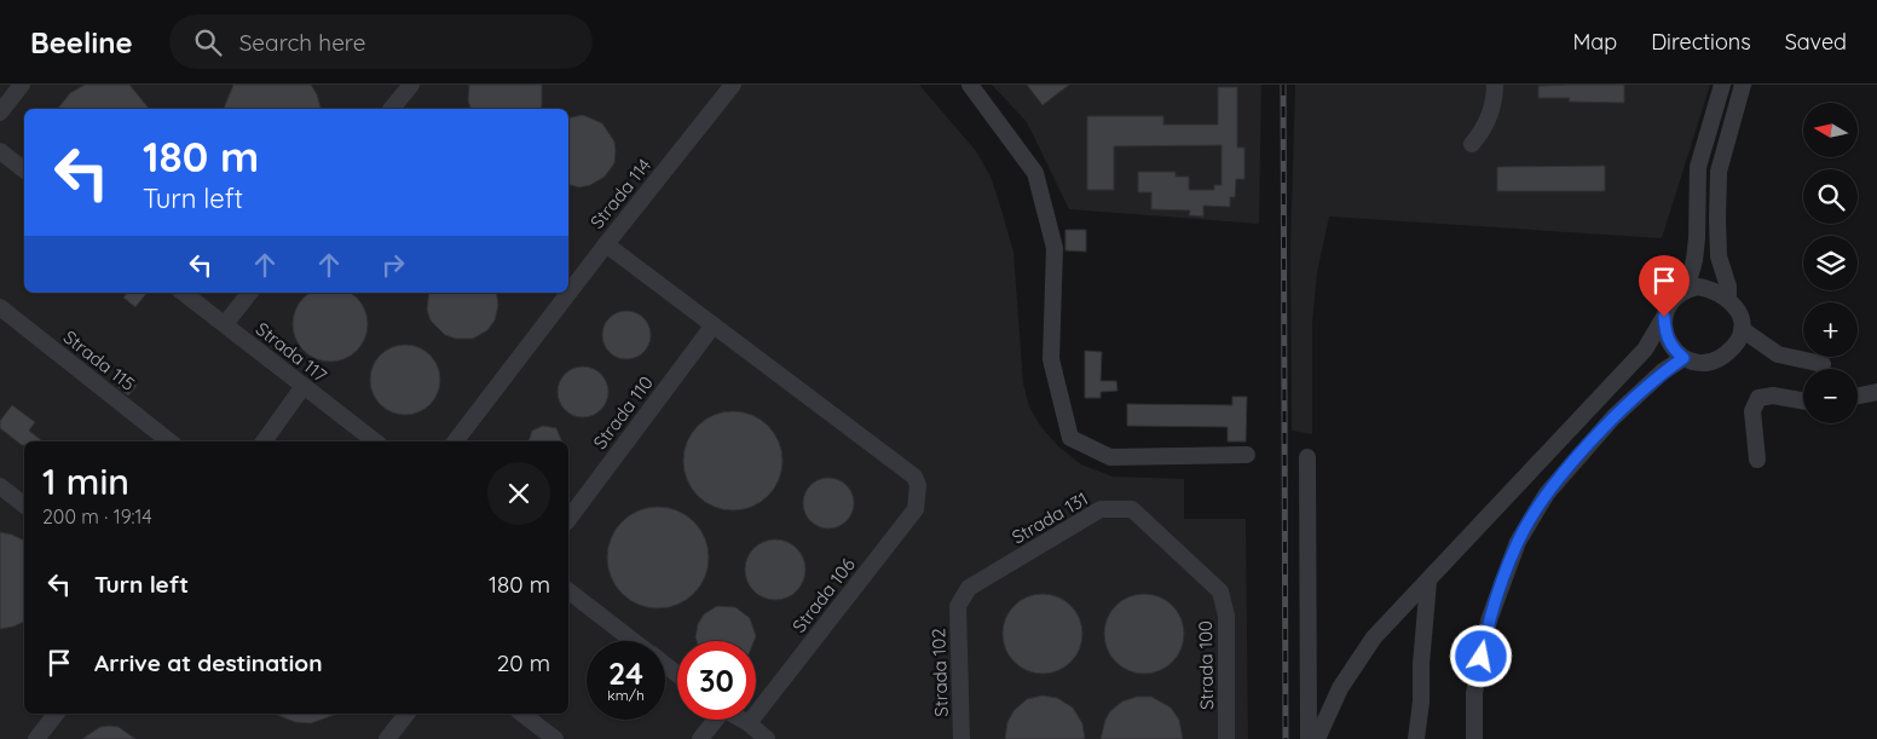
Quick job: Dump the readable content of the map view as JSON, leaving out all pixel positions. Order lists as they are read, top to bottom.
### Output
{
  "streets": {
    "street": [
      "Strada 114",
      "Strada 117",
      "Strada 115",
      "Strada 110",
      "Strada 131",
      "Strada 106",
      "Strada 100",
      "Strada 102"
    ]
  },
  "crossings": [
    ["Strada 110", "Strada 106"],
    ["Strada 131", "Strada 100"],
    ["Strada 131", "Strada 102"]
  ],
  "north": "left",
  "page": {
    "header": "Beeline",
    "search": "Search here",
    "nav": ["Map", "Directions", "Saved"],
    "map_buttons": ["+", "−"],
    "turn": ["180 m", "Turn left"],
    "heading": ["1 min", "200 m · 19:14"],
    "list": [
      {
        "name": "Turn left",
        "value": "180 m"
      },
      {
        "name": "Arrive at destination",
        "value": "20 m"
      }
    ],
    "speed": "24 km/h",
    "limit": "30"
  }
}
